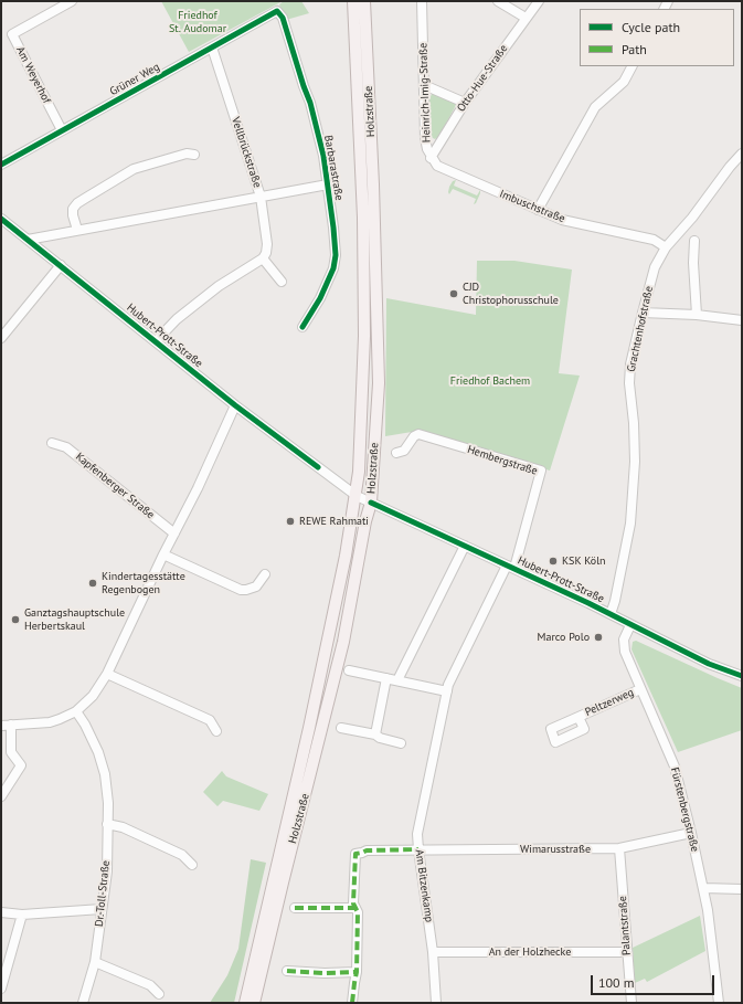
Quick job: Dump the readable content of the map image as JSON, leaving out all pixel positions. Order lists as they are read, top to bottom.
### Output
{
  "streets": {
    "main road": ["Holzstraße"],
    "street": [
      "Am Weyerhof",
      "Otto-Hue-Straße",
      "Grüner Weg",
      "Heinrich-Imig-Straße",
      "Vellbrückstraße",
      "Barbarastraße",
      "Imbuschstraße",
      "Grachtenhofstraße",
      "Hubert-Prott-Straße",
      "Hembergstraße",
      "Kapfenberger Straße",
      "Peltzerweg",
      "Fürstenbergstraße",
      "Wimarusstraße",
      "Am Bitzenkamp",
      "Dr.-Toll-Straße",
      "Palantstraße",
      "An der Holzhecke"
    ]
  },
  "crossings": [
    ["Am Weyerhof", "Grüner Weg"],
    ["Otto-Hue-Straße", "Heinrich-Imig-Straße"],
    ["Grüner Weg", "Vellbrückstraße"],
    ["Grüner Weg", "Barbarastraße"],
    ["Heinrich-Imig-Straße", "Imbuschstraße"],
    ["Holzstraße", "Hubert-Prott-Straße"],
    ["Vellbrückstraße", "Barbarastraße"],
    ["Barbarastraße", "Hubert-Prott-Straße"],
    ["Imbuschstraße", "Grachtenhofstraße"],
    ["Grachtenhofstraße", "Hubert-Prott-Straße"],
    ["Hubert-Prott-Straße", "Hembergstraße"],
    ["Hubert-Prott-Straße", "Fürstenbergstraße"],
    ["Hubert-Prott-Straße", "Am Bitzenkamp"],
    ["Hembergstraße", "Am Bitzenkamp"],
    ["Peltzerweg", "Fürstenbergstraße"],
    ["Fürstenbergstraße", "Wimarusstraße"],
    ["Wimarusstraße", "Am Bitzenkamp"],
    ["Wimarusstraße", "Palantstraße"],
    ["Am Bitzenkamp", "An der Holzhecke"],
    ["Palantstraße", "An der Holzhecke"]
  ],
  "parks": ["Friedhof St. Audomar", "Friedhof Bachem"],
  "places": [
    "CJD Christophorusschule",
    "REWE Rahmati",
    "KSK Köln",
    "Kindertagesstätte Regenbogen",
    "Ganztagshauptschule Herbertskaul",
    "Marco Polo"
  ],
  "legend": ["Cycle path", "Path"],
  "scale_bar": "100 m"
}
